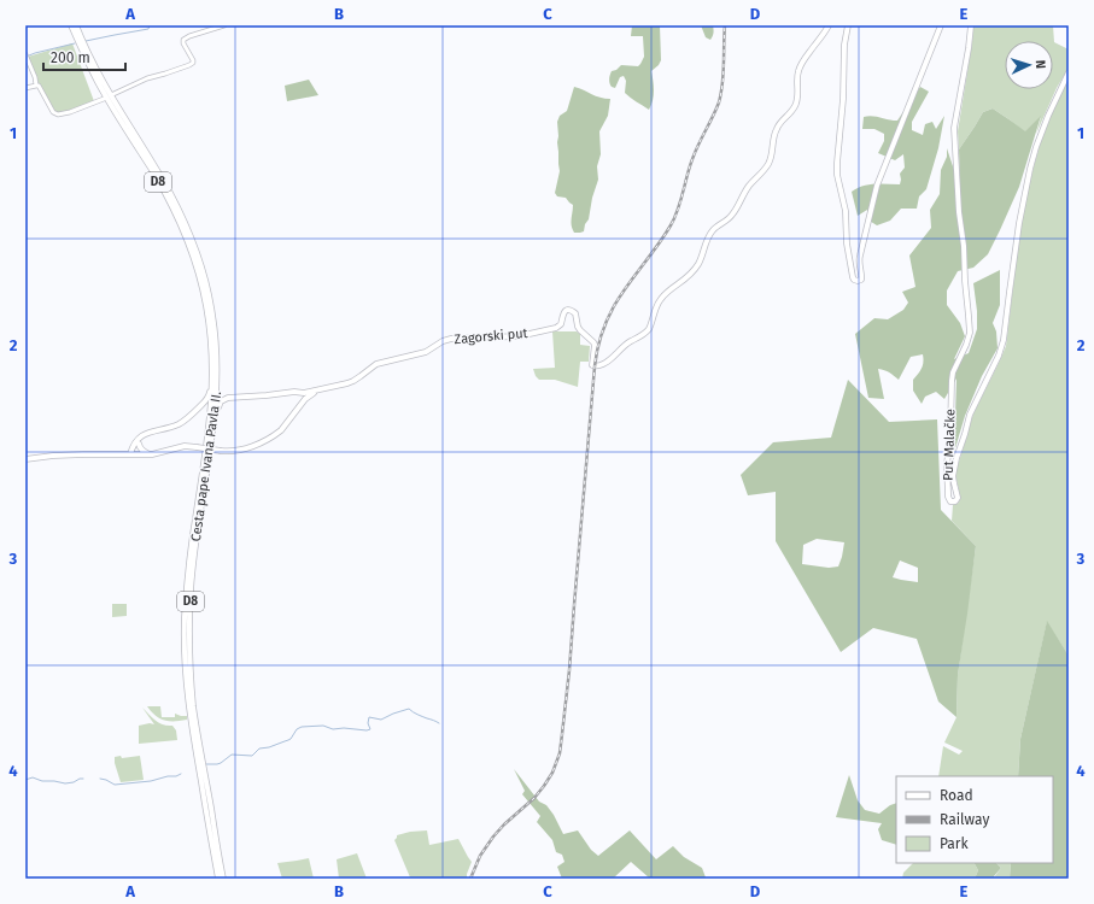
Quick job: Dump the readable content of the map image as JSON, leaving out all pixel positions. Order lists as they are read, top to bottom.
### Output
{
  "streets": {
    "main road": [
      "D8",
      "Zagorski put",
      "Put Malačke",
      "Cesta pape Ivana Pavla II."
    ]
  },
  "legend": ["Road", "Railway", "Park"],
  "scale_bar": "200 m",
  "north": "right",
  "grid": {
    "columns": [
      "A",
      "B",
      "C",
      "D",
      "E"
    ],
    "rows": [
      "1",
      "2",
      "3",
      "4"
    ]
  }
}
